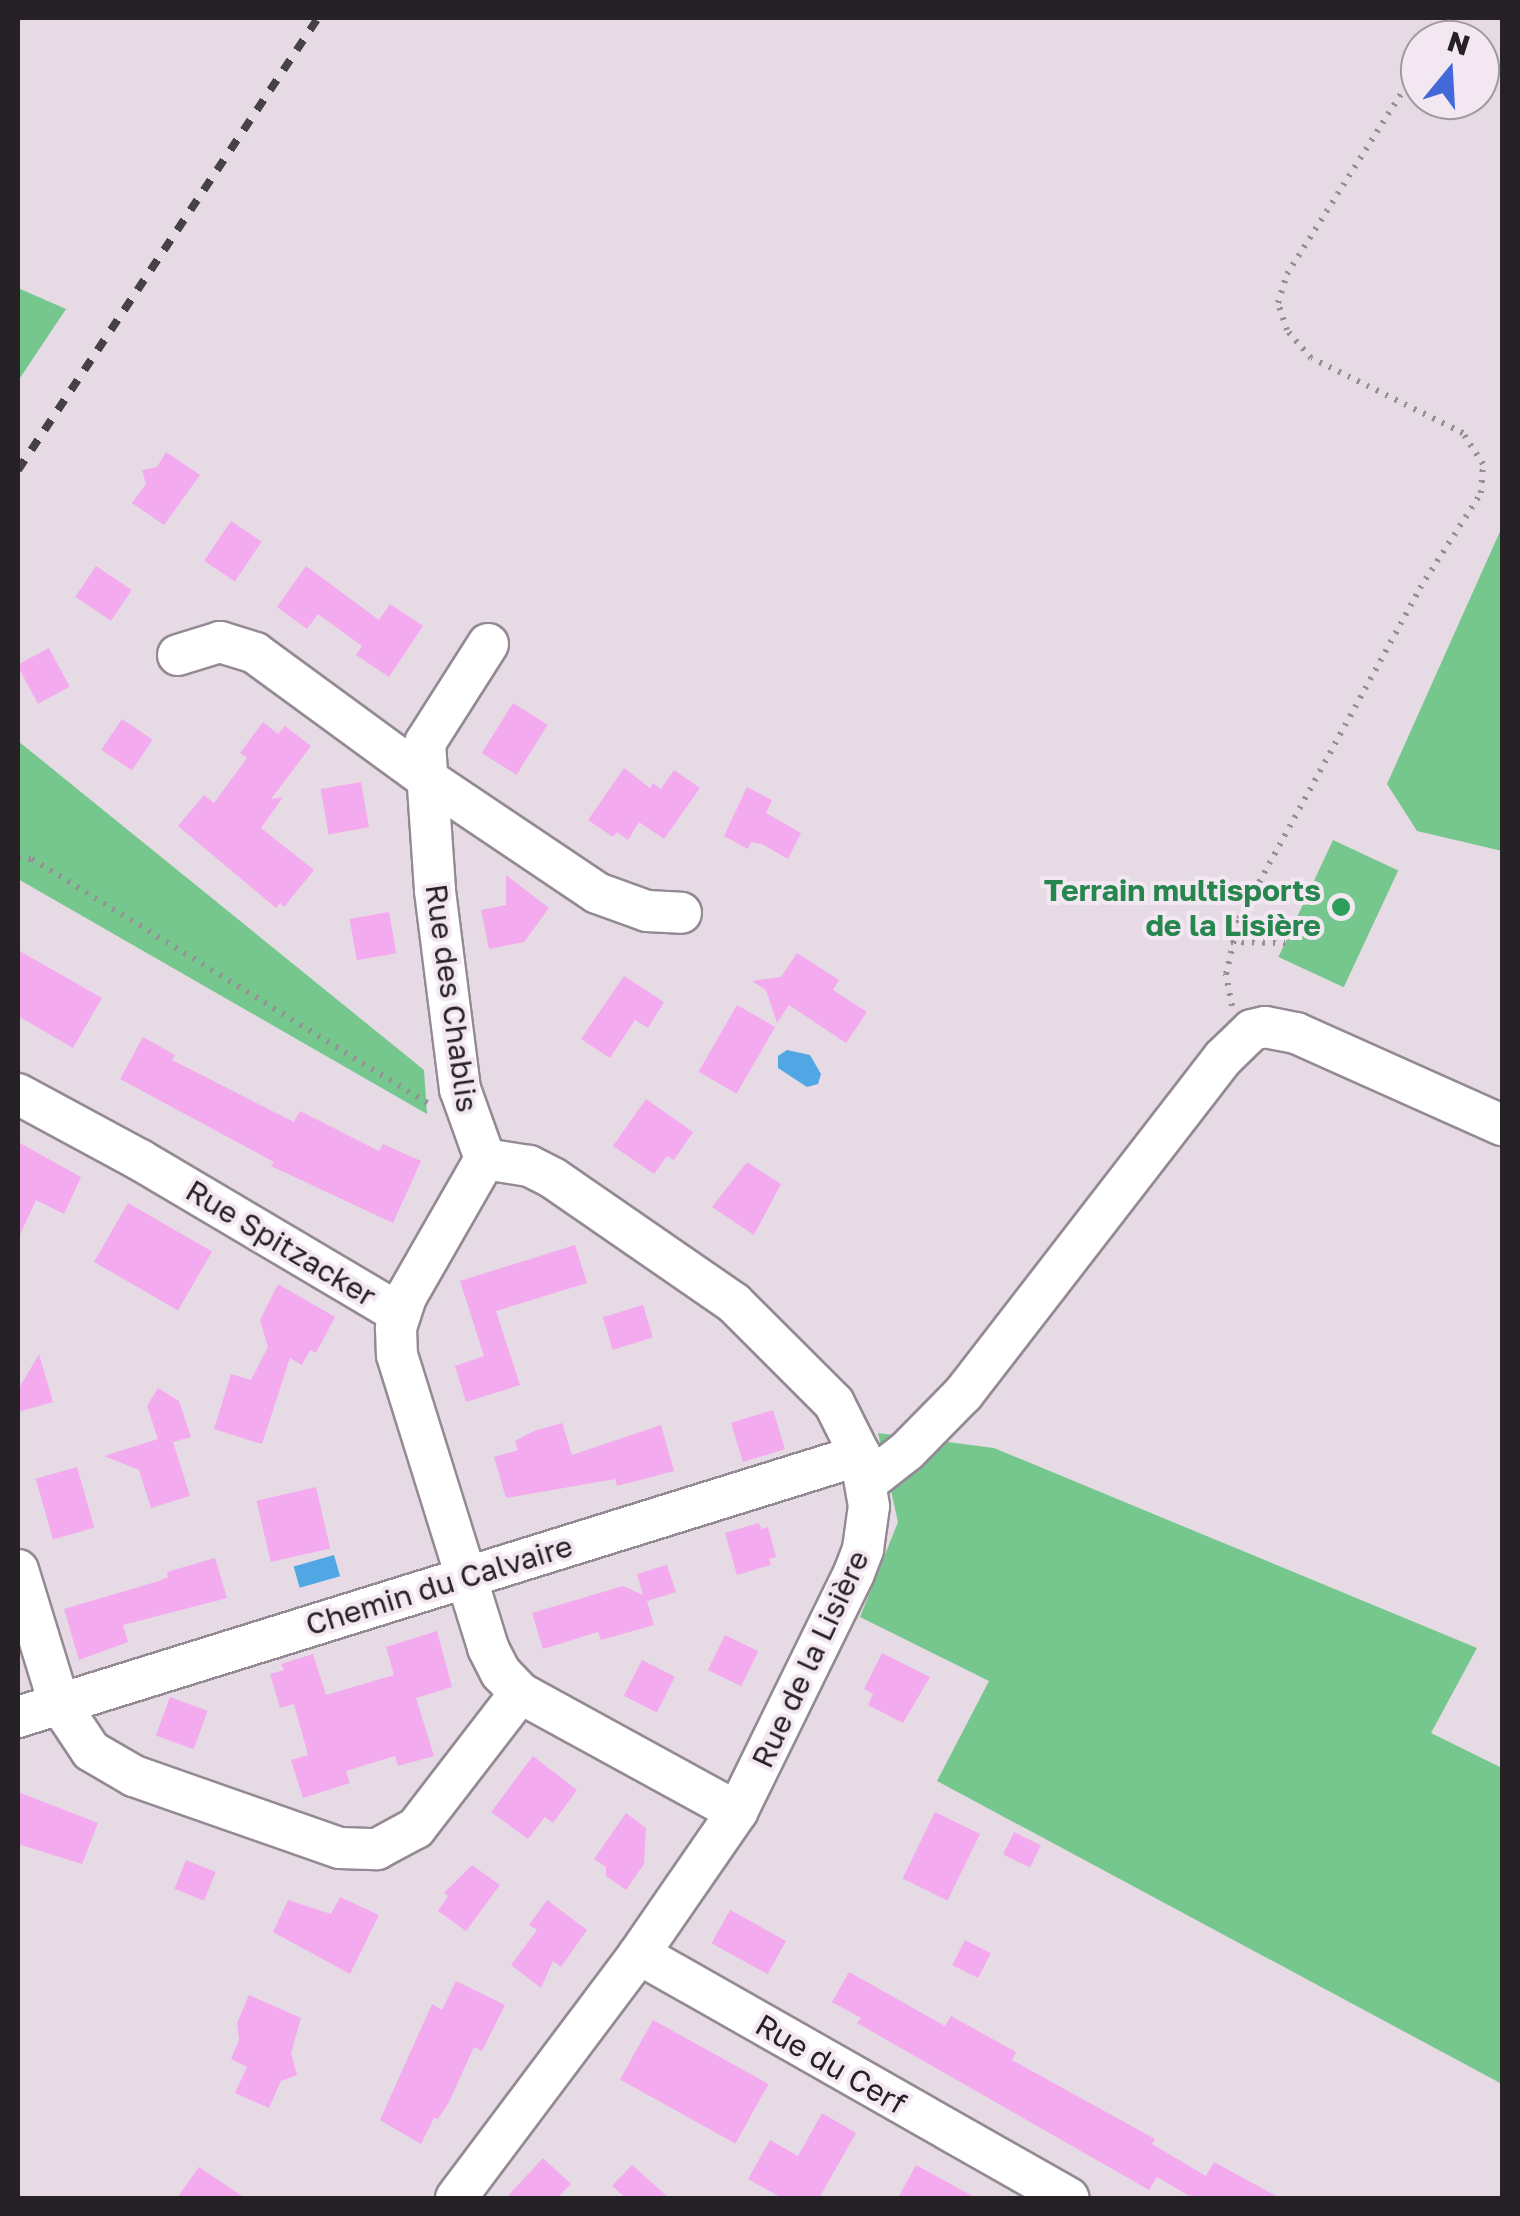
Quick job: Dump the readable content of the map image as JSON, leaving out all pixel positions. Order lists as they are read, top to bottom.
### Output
{
  "streets": {
    "street": [
      "Rue des Chablis",
      "Rue Spitzacker",
      "Chemin du Calvaire",
      "Rue de la Lisière",
      "Rue du Cerf"
    ]
  },
  "crossings": [
    ["Rue Spitzacker", "Chemin du Calvaire"],
    ["Rue Spitzacker", "Rue de la Lisière"],
    ["Chemin du Calvaire", "Rue de la Lisière"],
    ["Rue de la Lisière", "Rue du Cerf"]
  ],
  "places": ["Terrain multisports de la Lisière"],
  "north": "top"
}
